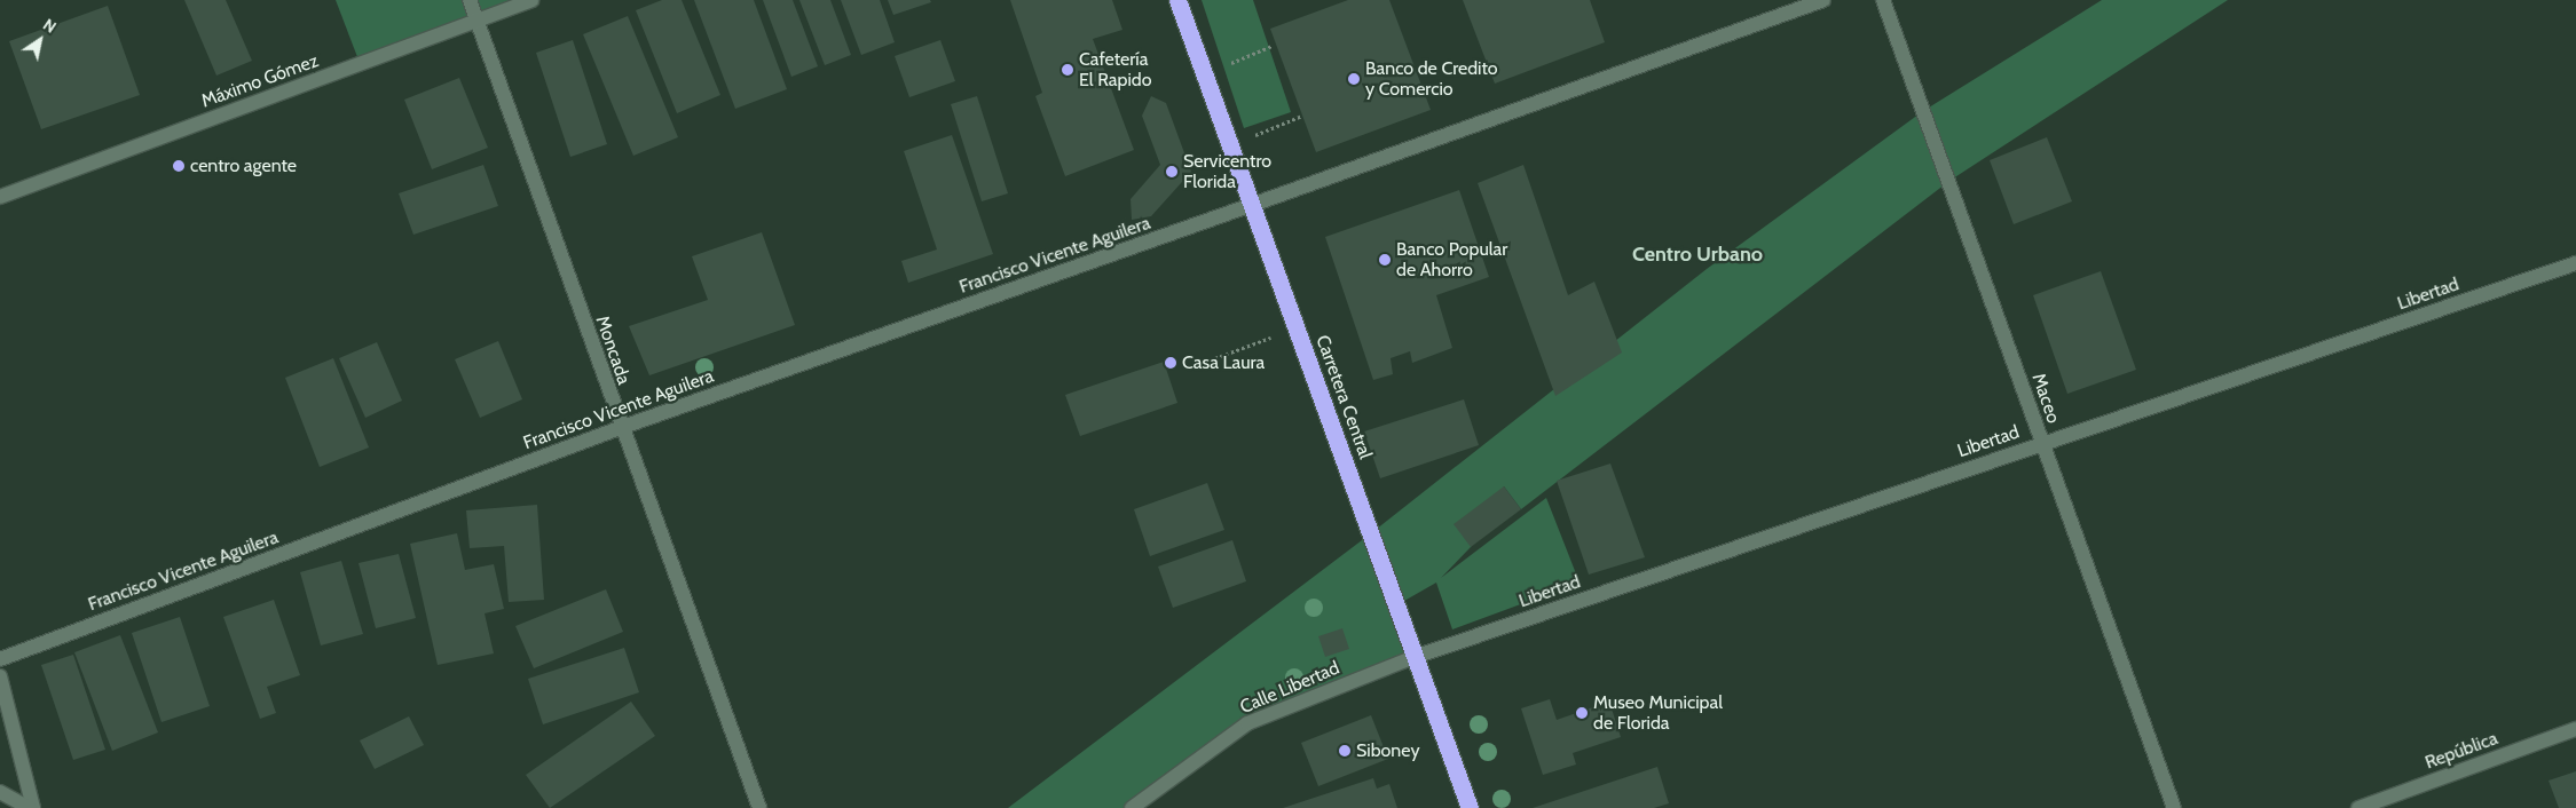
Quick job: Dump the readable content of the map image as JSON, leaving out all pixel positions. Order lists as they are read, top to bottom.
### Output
{
  "streets": {
    "highway": ["Carretera Central"],
    "street": [
      "Máximo Gómez",
      "Francisco Vicente Aguilera",
      "Libertad",
      "Moncada",
      "Maceo",
      "Calle Libertad",
      "República"
    ]
  },
  "crossings": [
    ["Máximo Gómez", "Moncada"],
    ["Francisco Vicente Aguilera", "Moncada"],
    ["Francisco Vicente Aguilera", "Carretera Central"],
    ["Libertad", "Carretera Central"],
    ["Libertad", "Maceo"],
    ["Libertad", "Calle Libertad"],
    ["Carretera Central", "Calle Libertad"]
  ],
  "districts": ["Centro Urbano"],
  "places": [
    "Cafetería El Rapido",
    "Banco de Credito y Comercio",
    "centro agente",
    "Servicentro Florida",
    "Banco Popular de Ahorro",
    "Casa Laura",
    "Museo Municipal de Florida",
    "Siboney"
  ],
  "north": "top right"
}
